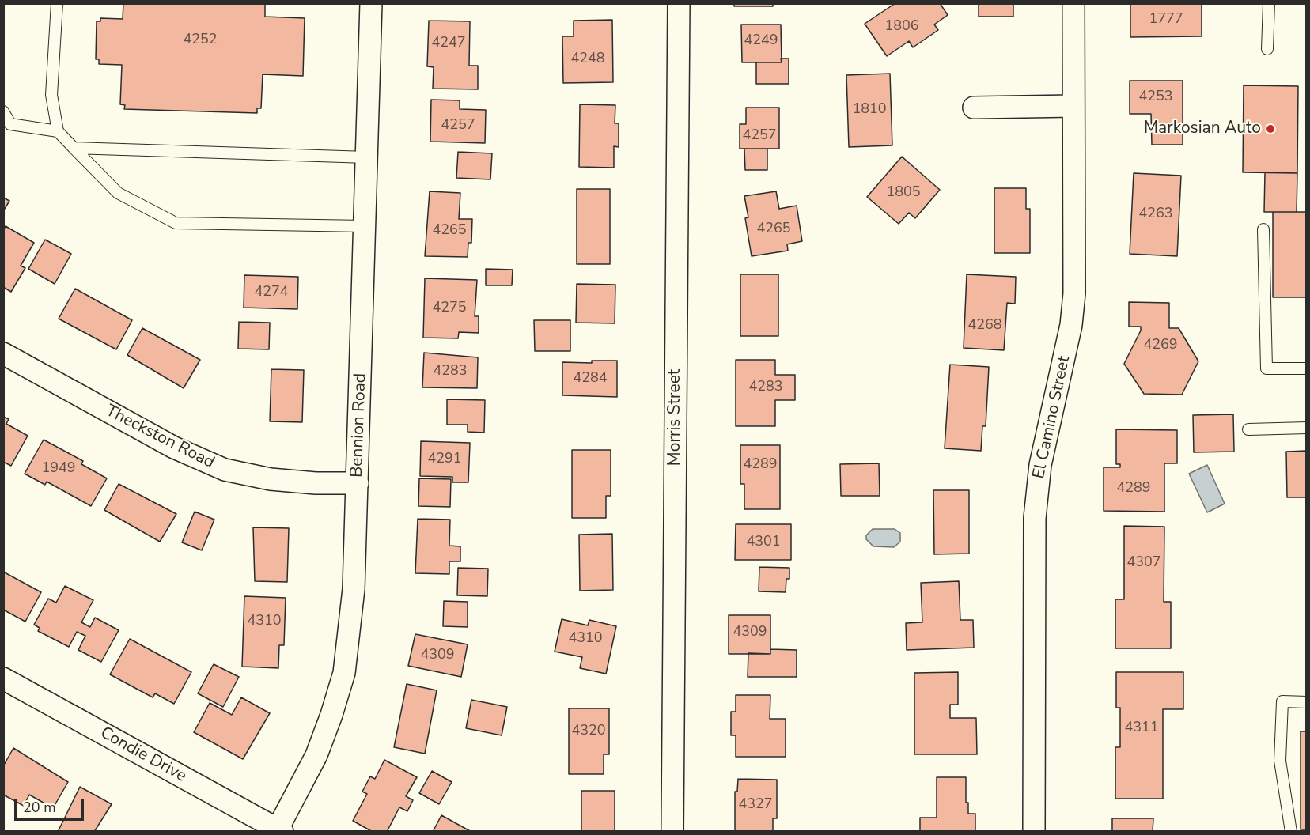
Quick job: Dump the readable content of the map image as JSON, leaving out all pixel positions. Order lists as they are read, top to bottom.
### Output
{
  "streets": {
    "street": [
      "Morris Street",
      "El Camino Street",
      "Bennion Road",
      "Theckston Road",
      "Condie Drive"
    ]
  },
  "crossings": [
    ["Bennion Road", "Theckston Road"],
    ["Bennion Road", "Condie Drive"]
  ],
  "places": ["Markosian Auto"],
  "house_numbers": [
    "1777",
    "1806",
    "4252",
    "4249",
    "4247",
    "4248",
    "4253",
    "1810",
    "4257",
    "4257",
    "1805",
    "4263",
    "4265",
    "4265",
    "4274",
    "4275",
    "4268",
    "4269",
    "4283",
    "4284",
    "4283",
    "4291",
    "4289",
    "1949",
    "4289",
    "4301",
    "4307",
    "4310",
    "4309",
    "4310",
    "4309",
    "4311",
    "4320",
    "4327"
  ],
  "scale_bar": "20 m"
}
